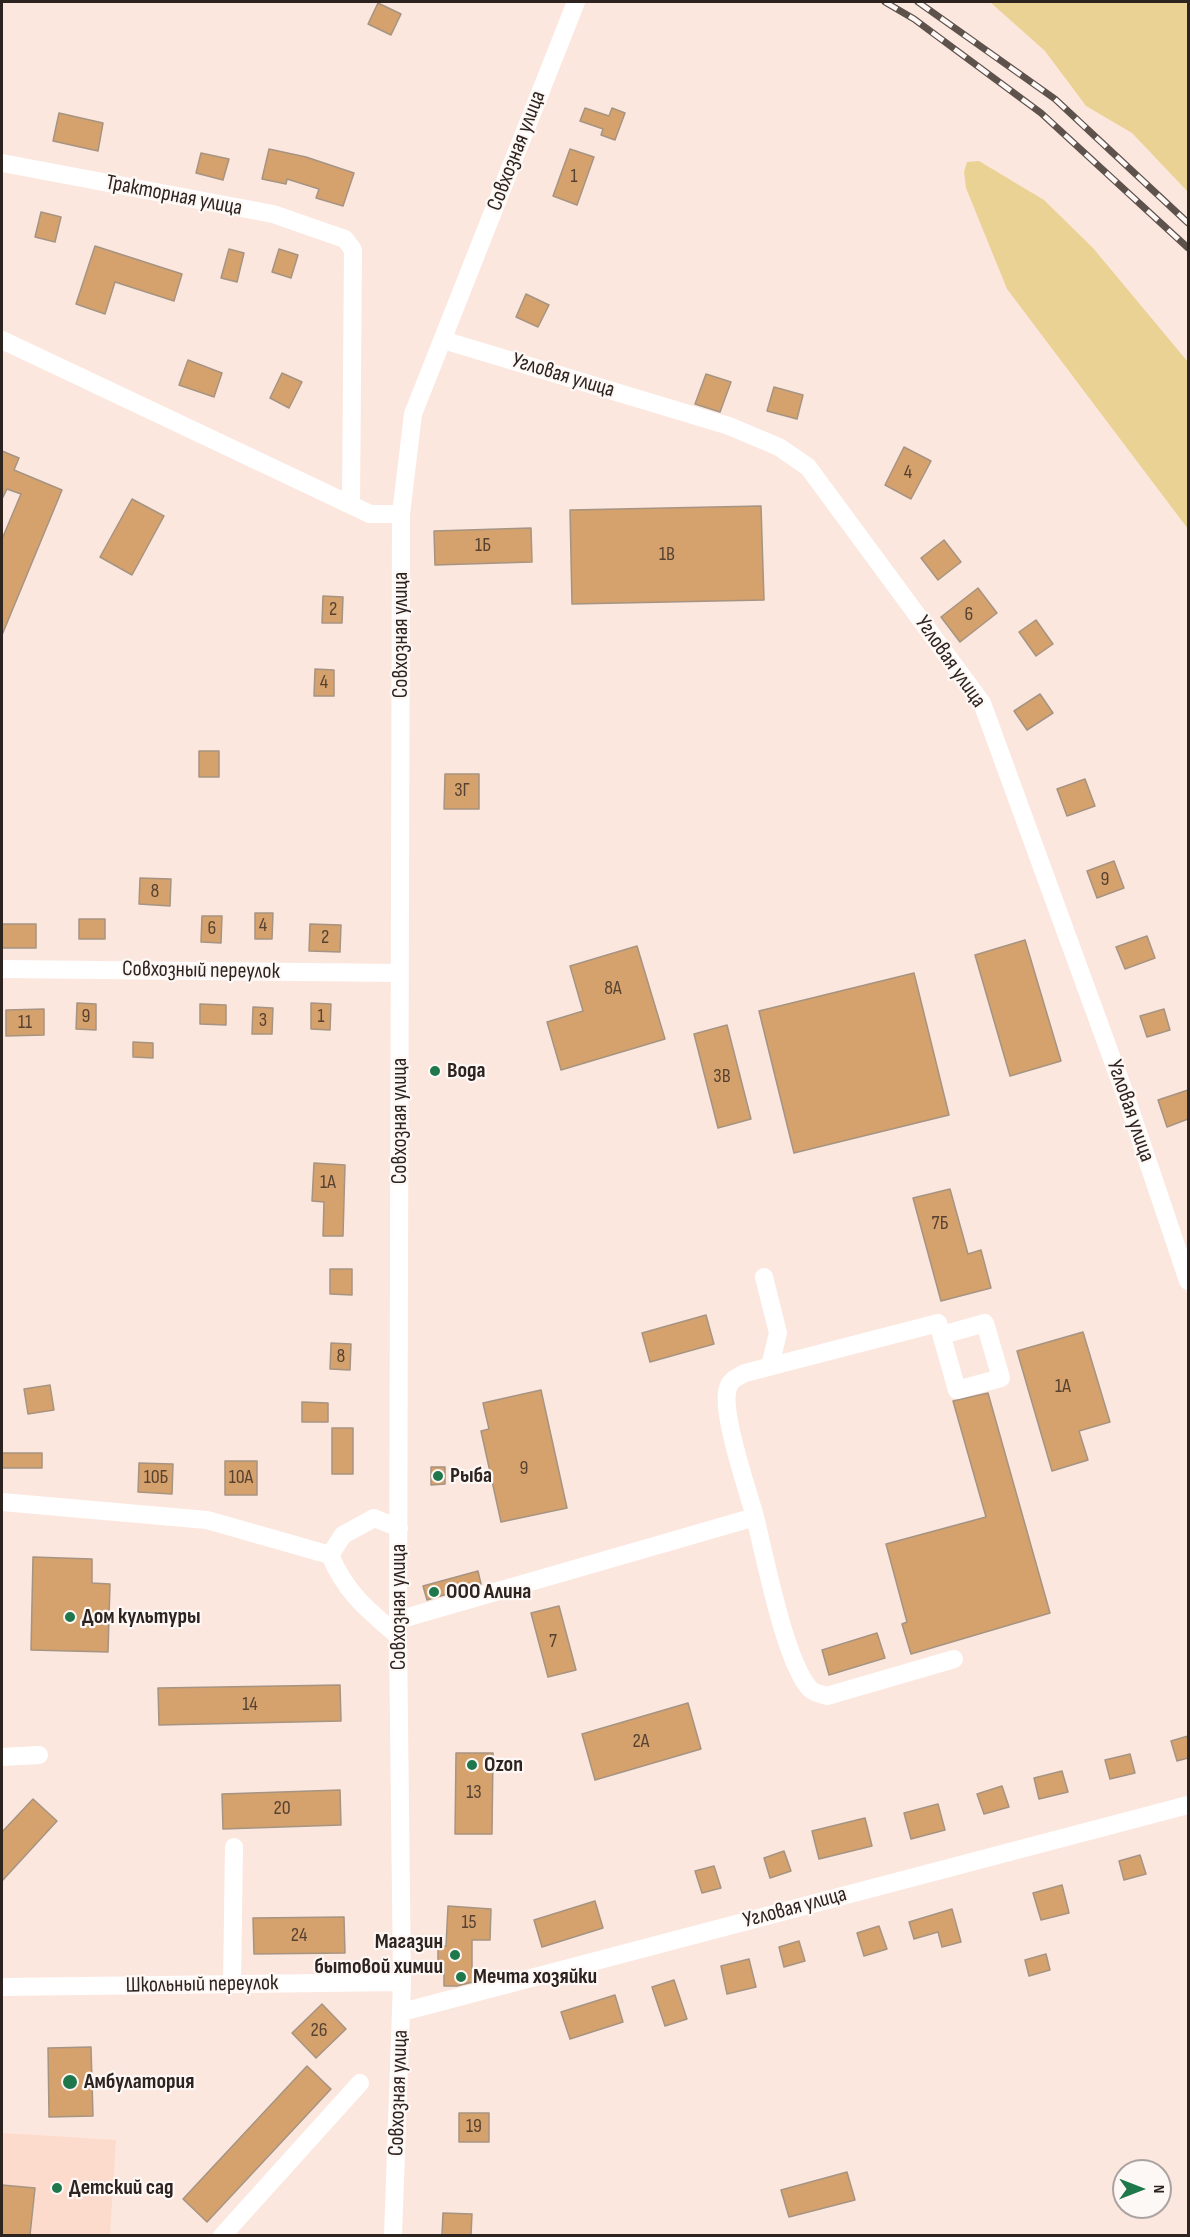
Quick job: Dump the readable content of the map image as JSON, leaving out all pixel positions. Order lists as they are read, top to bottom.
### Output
{
  "streets": {
    "street": [
      "Совхозная улица",
      "Тракторная улица",
      "Угловая улица",
      "Совхозный переулок",
      "Школьный переулок"
    ]
  },
  "crossings": [
    ["Совхозная улица", "Угловая улица"],
    ["Совхозная улица", "Совхозный переулок"],
    ["Совхозная улица", "Школьный переулок"]
  ],
  "places": [
    "Вода",
    "Рыба",
    "ООО Алина",
    "Дом культуры",
    "Ozon",
    "Магазин бытовой химии",
    "Мечта хозяйки",
    "Амбулатория",
    "Детский сад"
  ],
  "house_numbers": [
    "1",
    "4",
    "1Б",
    "1В",
    "2",
    "6",
    "4",
    "3Г",
    "9",
    "8",
    "4",
    "6",
    "2",
    "8А",
    "9",
    "1",
    "3",
    "11",
    "3В",
    "1А",
    "7Б",
    "8",
    "1А",
    "9",
    "10Б",
    "10А",
    "7",
    "14",
    "2А",
    "13",
    "20",
    "15",
    "24",
    "26",
    "19"
  ],
  "north": "right"
}
